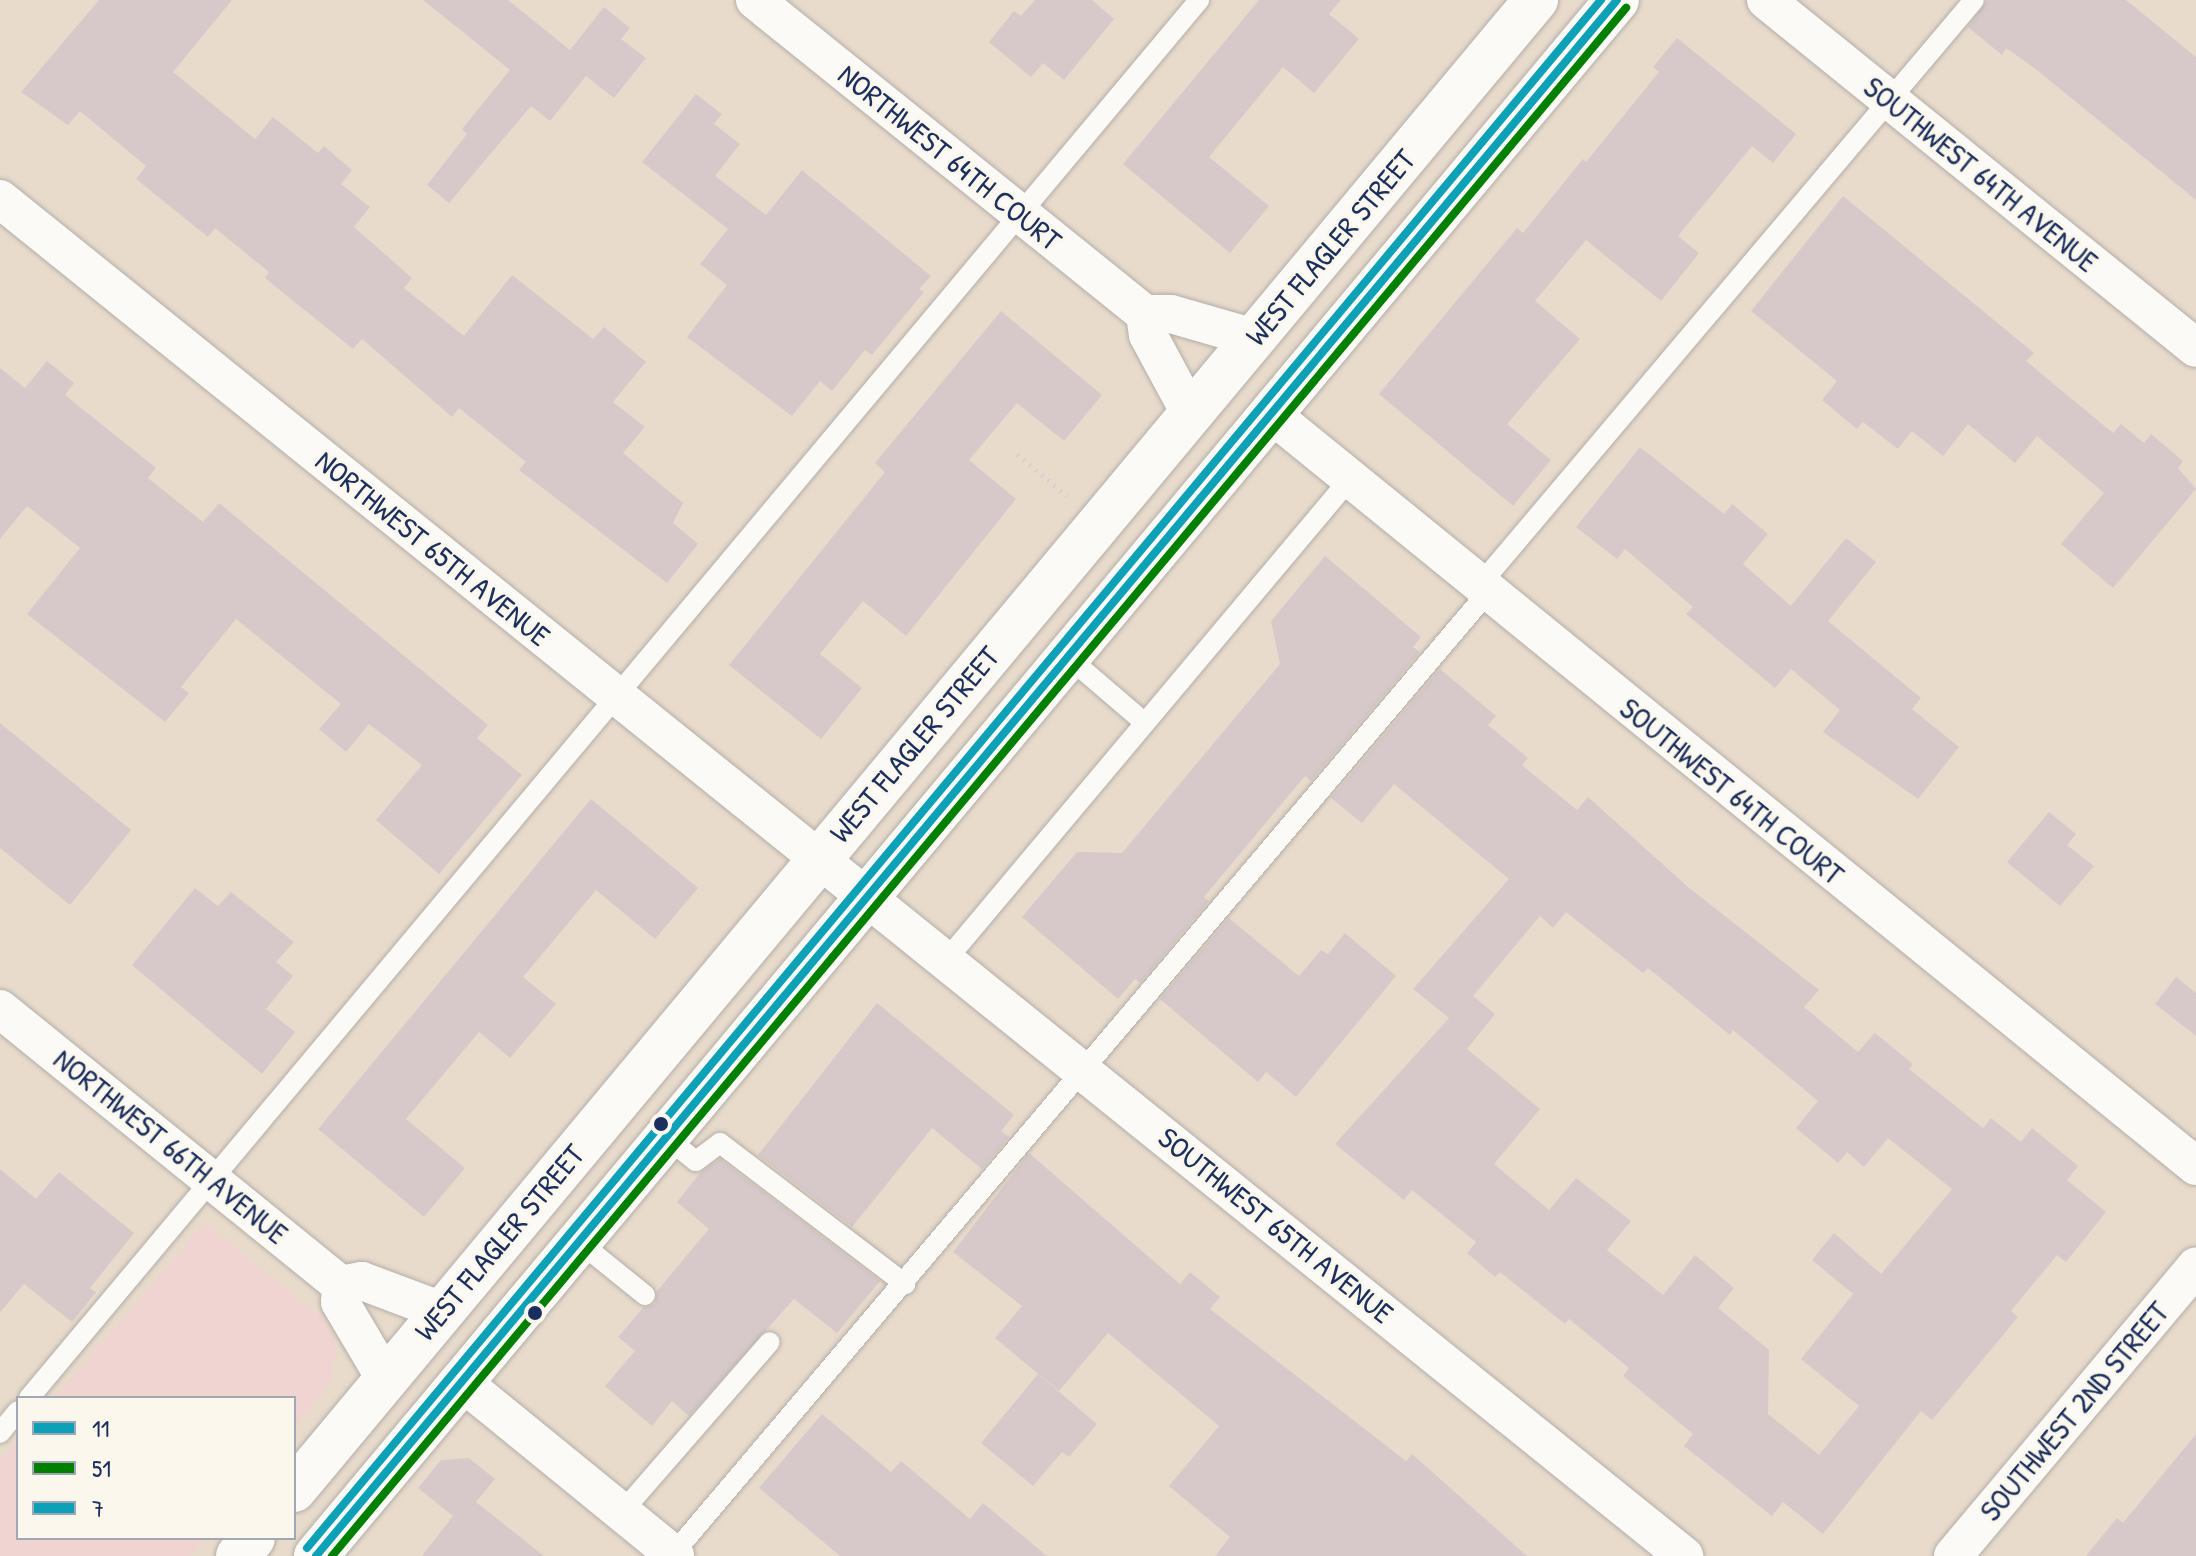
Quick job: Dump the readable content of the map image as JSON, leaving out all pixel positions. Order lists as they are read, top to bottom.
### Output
{
  "streets": {
    "main road": ["WEST FLAGLER STREET"],
    "street": [
      "NORTHWEST 64TH COURT",
      "SOUTHWEST 64TH AVENUE",
      "NORTHWEST 65TH AVENUE",
      "SOUTHWEST 64TH COURT",
      "NORTHWEST 66TH AVENUE",
      "SOUTHWEST 65TH AVENUE",
      "SOUTHWEST 2ND STREET"
    ]
  },
  "crossings": [
    ["WEST FLAGLER STREET", "NORTHWEST 65TH AVENUE"],
    ["WEST FLAGLER STREET", "SOUTHWEST 64TH COURT"],
    ["WEST FLAGLER STREET", "SOUTHWEST 65TH AVENUE"],
    ["NORTHWEST 65TH AVENUE", "SOUTHWEST 65TH AVENUE"]
  ],
  "lines": ["transit line 11", "transit line 7", "transit line 51"],
  "legend": ["11", "51", "7"]
}
